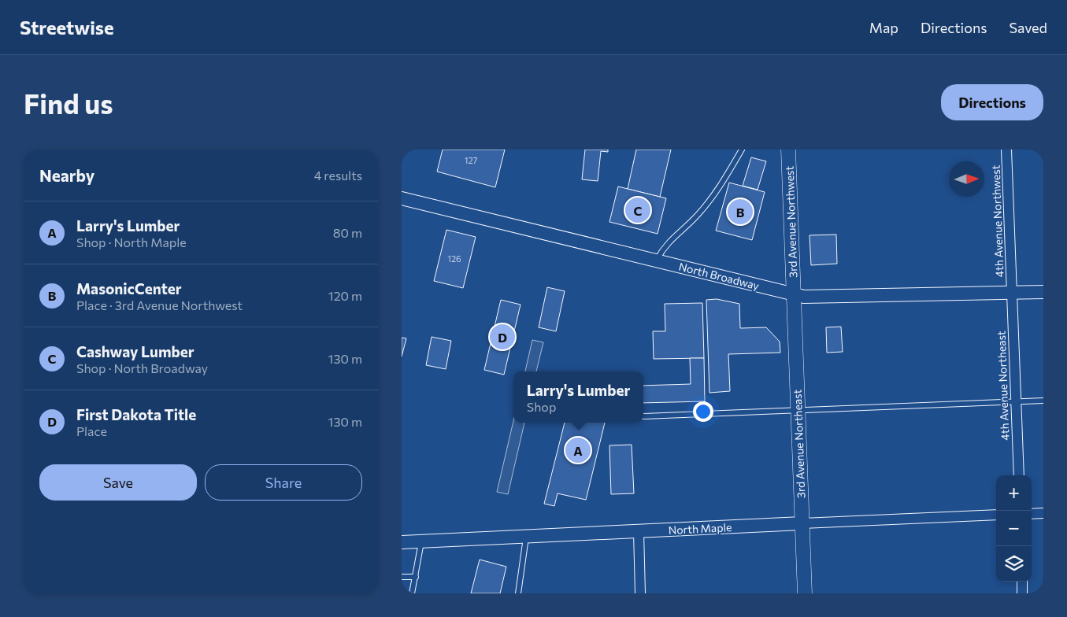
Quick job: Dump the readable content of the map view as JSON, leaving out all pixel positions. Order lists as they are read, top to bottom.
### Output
{
  "streets": {
    "main road": ["3rd Avenue Northwest", "3rd Avenue Northeast"],
    "street": [
      "4th Avenue Northwest",
      "North Broadway",
      "4th Avenue Northeast",
      "North Maple"
    ]
  },
  "crossings": [
    ["4th Avenue Northwest", "North Broadway"],
    ["4th Avenue Northwest", "4th Avenue Northeast"],
    ["3rd Avenue Northwest", "North Broadway"],
    ["3rd Avenue Northwest", "3rd Avenue Northeast"],
    ["North Broadway", "4th Avenue Northeast"],
    ["North Broadway", "3rd Avenue Northeast"],
    ["3rd Avenue Northeast", "North Maple"]
  ],
  "house_numbers": ["127", "126"],
  "north": "right",
  "page": {
    "header": "Streetwise",
    "nav": ["Map", "Directions", "Saved"],
    "buttons": [
      "Directions",
      ["Save", "Share"]
    ],
    "title": "Find us",
    "heading": ["Nearby", "4 results"],
    "pins": [
      "C",
      "B",
      "D",
      "A"
    ],
    "list": [
      {
        "mark": "A",
        "name": "Larry's Lumber",
        "note": "Shop · North Maple",
        "value": "80 m"
      },
      {
        "mark": "B",
        "name": "MasonicCenter",
        "note": "Place · 3rd Avenue Northwest",
        "value": "120 m"
      },
      {
        "mark": "C",
        "name": "Cashway Lumber",
        "note": "Shop · North Broadway",
        "value": "130 m"
      },
      {
        "mark": "D",
        "name": "First Dakota Title",
        "note": "Place",
        "value": "130 m"
      }
    ],
    "popup": ["Larry's Lumber", "Shop"],
    "map_buttons": ["+", "−"]
  }
}
